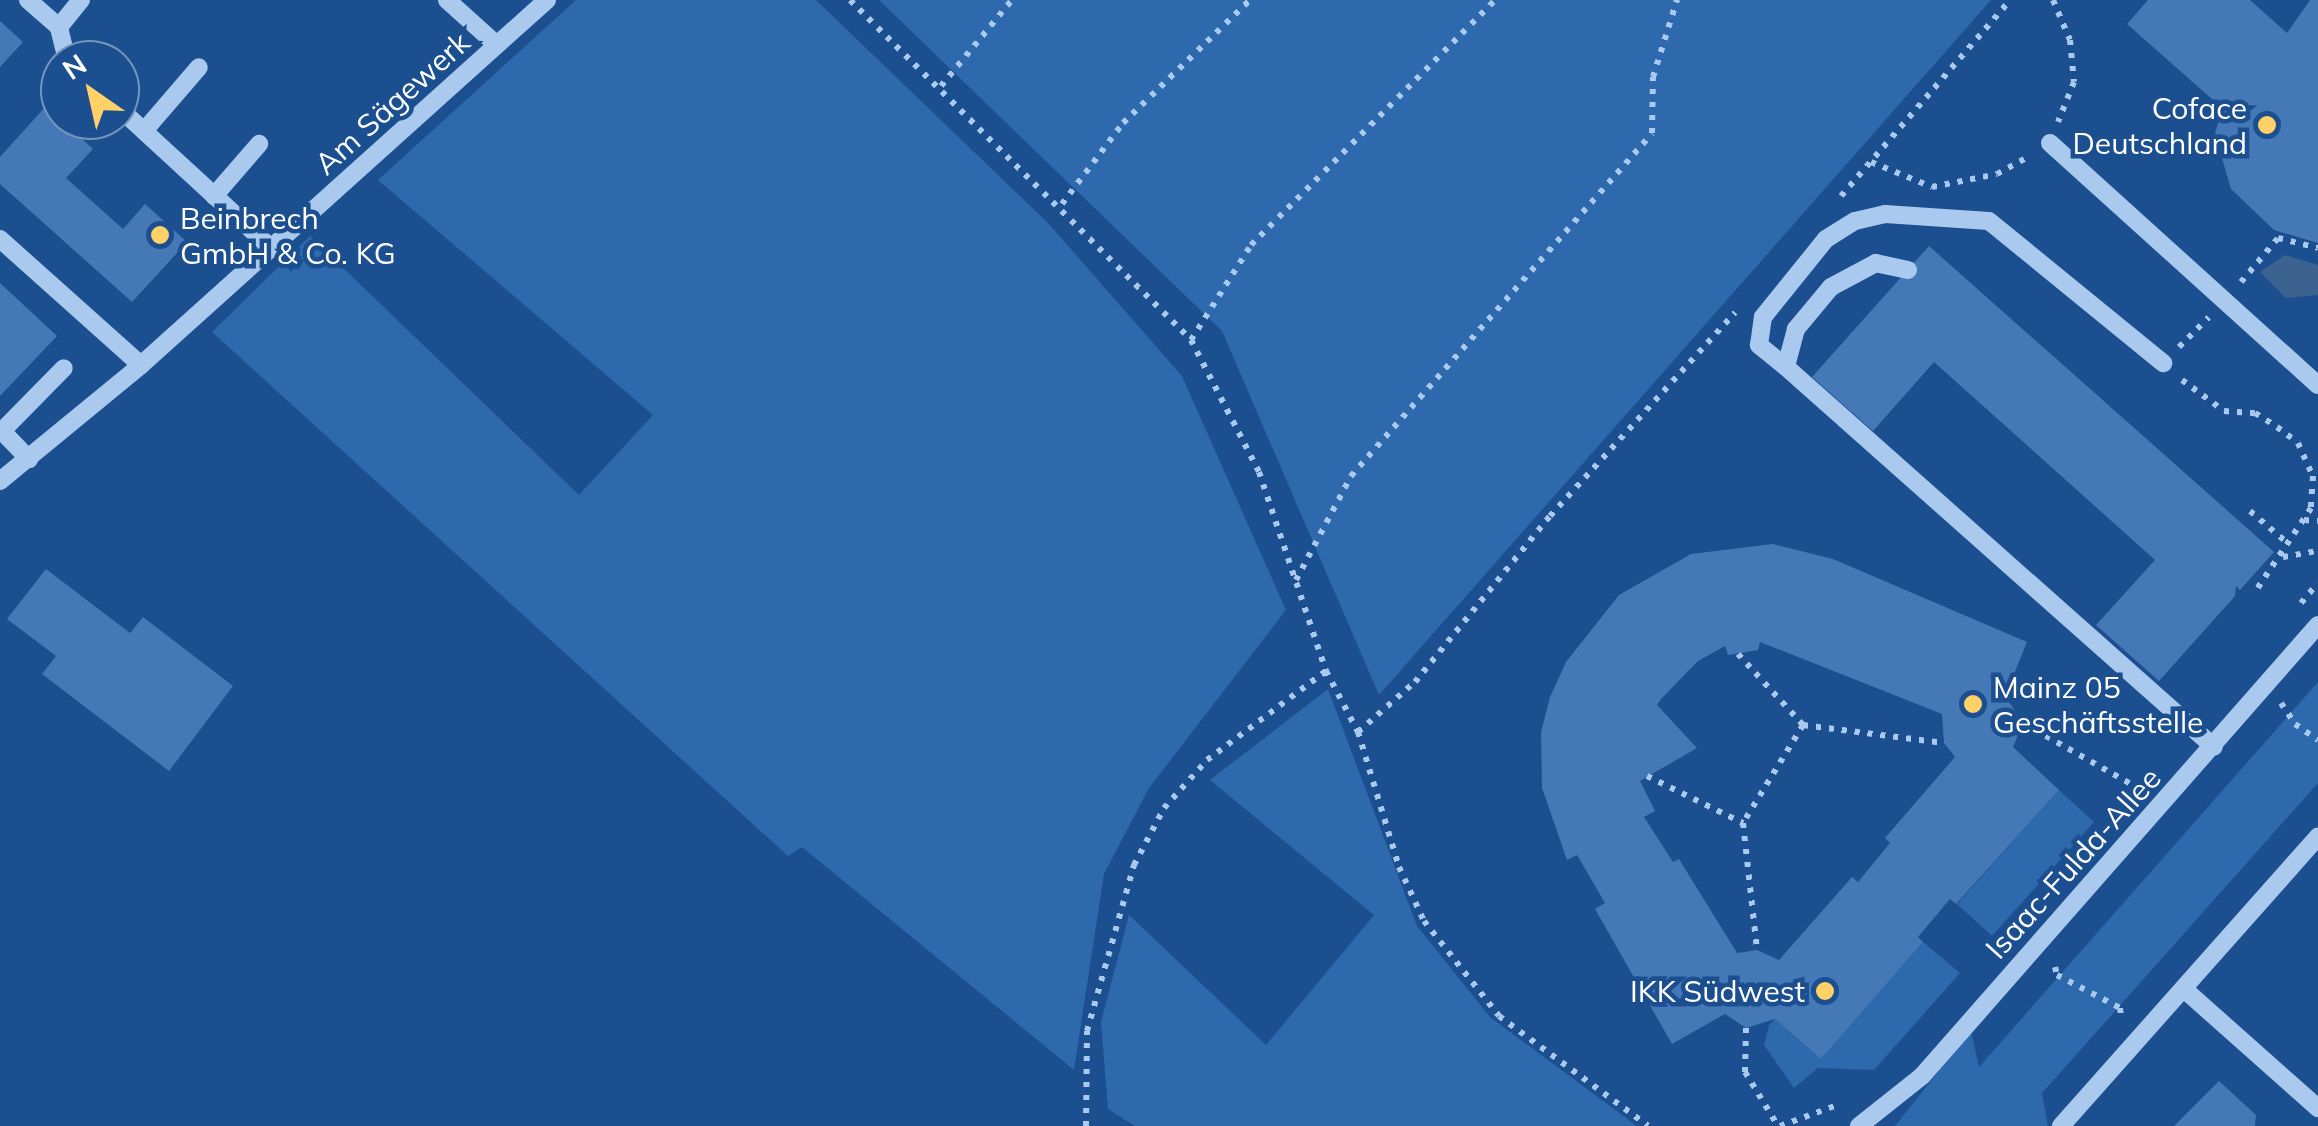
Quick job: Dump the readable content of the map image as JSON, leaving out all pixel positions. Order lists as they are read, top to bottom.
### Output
{
  "streets": {
    "street": ["Am Sägewerk", "Isaac-Fulda-Allee"]
  },
  "places": [
    "Coface Deutschland",
    "Beinbrech GmbH & Co. KG",
    "Mainz 05 Geschäftsstelle",
    "IKK Südwest"
  ],
  "north": "top left"
}
